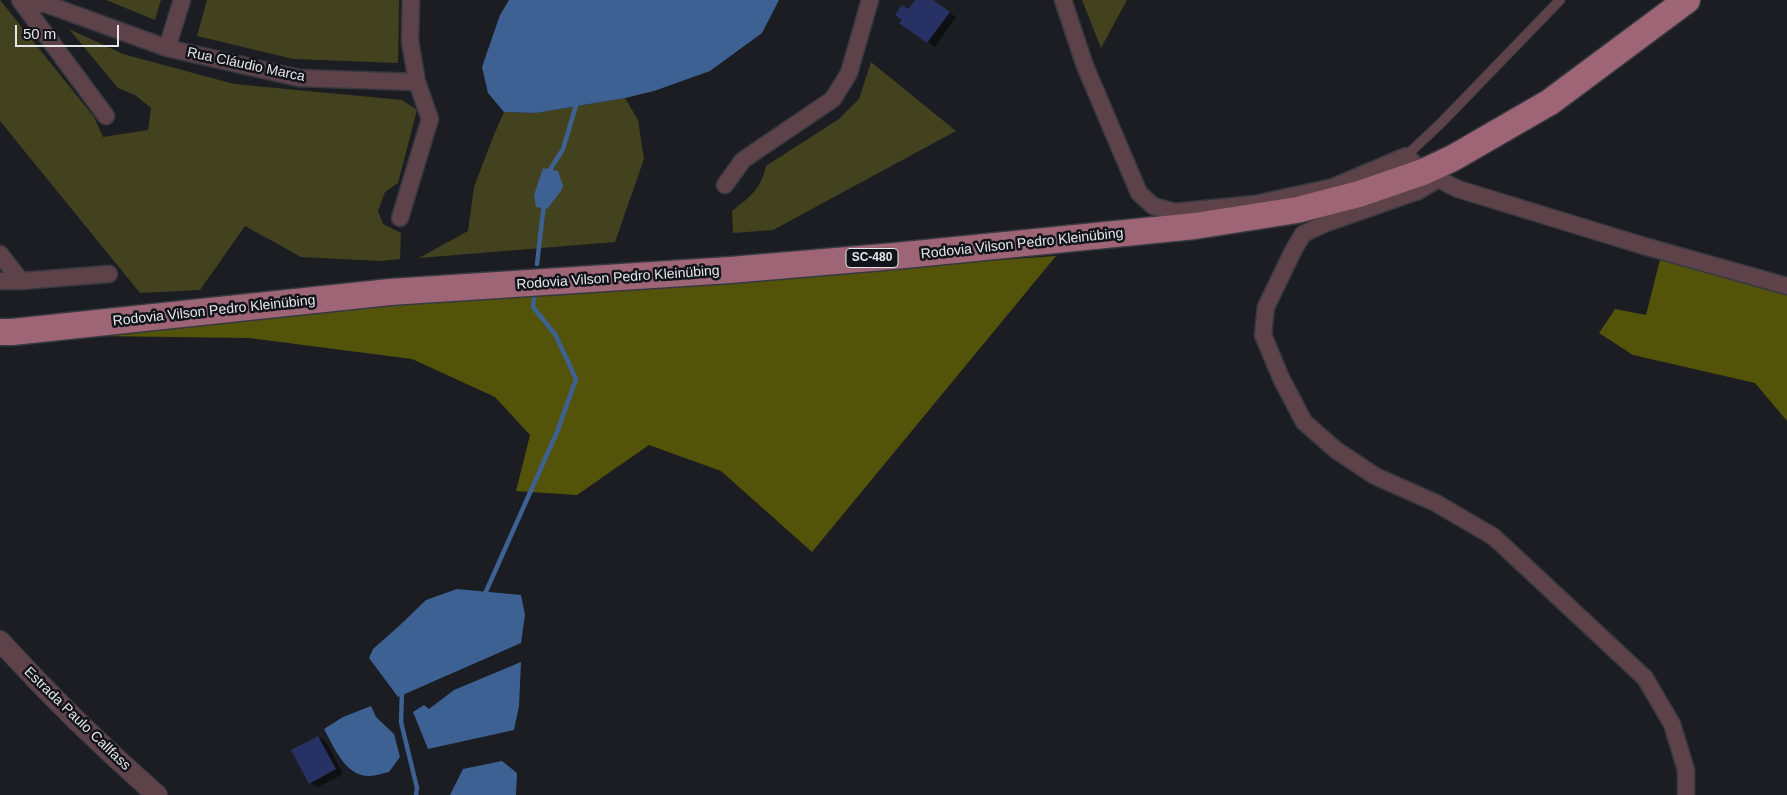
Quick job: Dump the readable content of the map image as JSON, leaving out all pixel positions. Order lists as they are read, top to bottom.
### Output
{
  "streets": {
    "main road": ["Rodovia Vilson Pedro Kleinübing", "SC-480"],
    "street": ["Rua Cláudio Marca", "Estrada Paulo Callfass"]
  },
  "scale_bar": "50 m"
}
